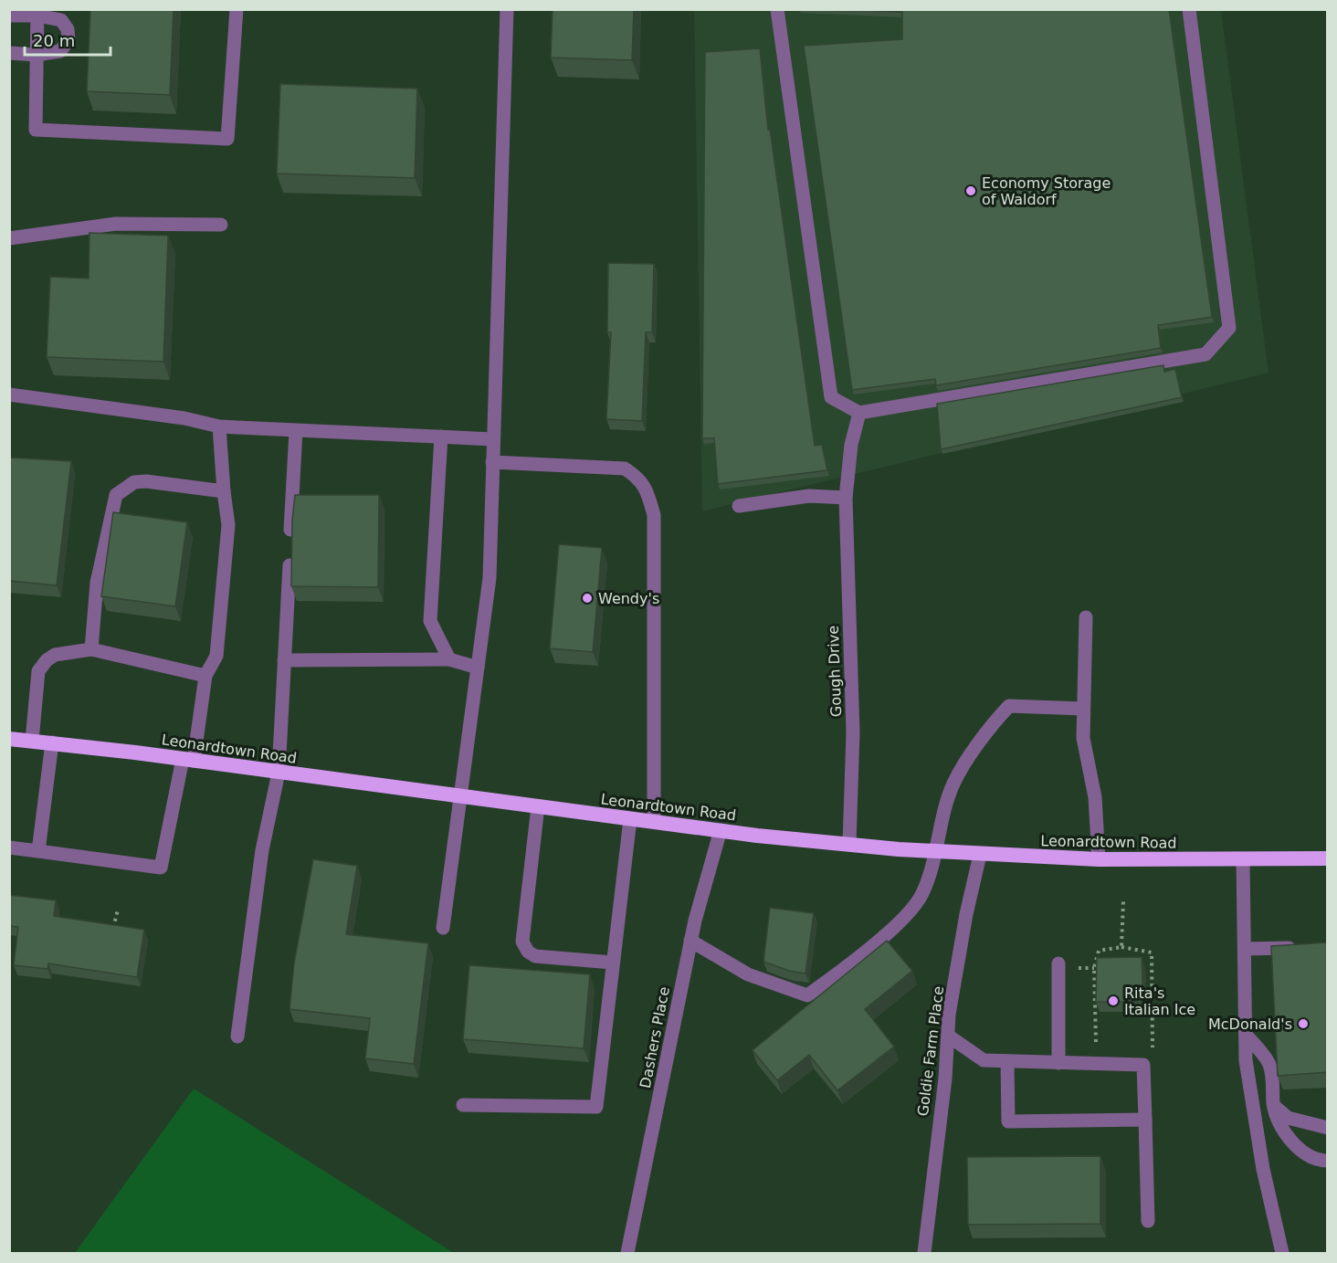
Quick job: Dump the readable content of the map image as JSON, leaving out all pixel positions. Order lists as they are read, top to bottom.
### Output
{
  "streets": {
    "highway": ["Leonardtown Road"],
    "street": ["Gough Drive", "Dashers Place", "Goldie Farm Place"]
  },
  "crossings": [
    ["Gough Drive", "Leonardtown Road"],
    ["Leonardtown Road", "Dashers Place"],
    ["Leonardtown Road", "Goldie Farm Place"]
  ],
  "places": [
    "Economy Storage of Waldorf",
    "Wendy's",
    "Rita's Italian Ice",
    "McDonald's"
  ],
  "scale_bar": "20 m"
}
